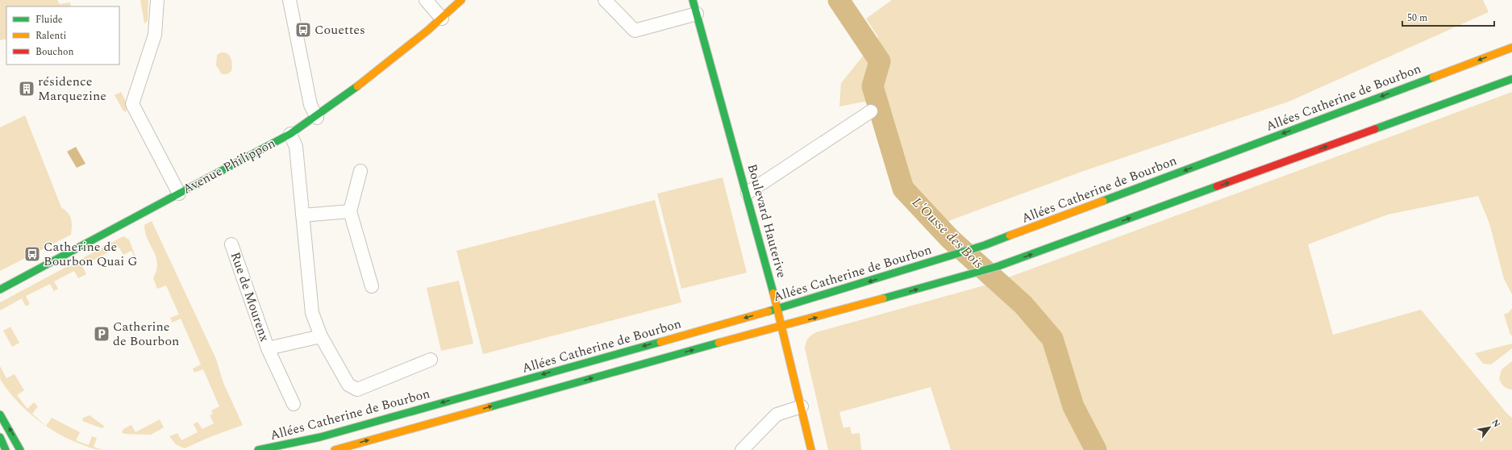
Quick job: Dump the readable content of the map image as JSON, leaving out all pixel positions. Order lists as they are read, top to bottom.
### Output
{
  "streets": {
    "main road": ["Allées Catherine de Bourbon", "Avenue Philippon", "Boulevard Hauterive"],
    "street": ["Rue de Mourenx"]
  },
  "crossings": [
    ["Allées Catherine de Bourbon", "Boulevard Hauterive"]
  ],
  "water": ["L'Ousse des Bois"],
  "places": {
    "bus stop": ["Couettes", "Catherine de Bourbon Quai G"],
    "building": ["résidence Marquezine"],
    "parking": ["Catherine de Bourbon"]
  },
  "legend": ["Fluide", "Ralenti", "Bouchon"],
  "scale_bar": "50 m",
  "north": "top right"
}
